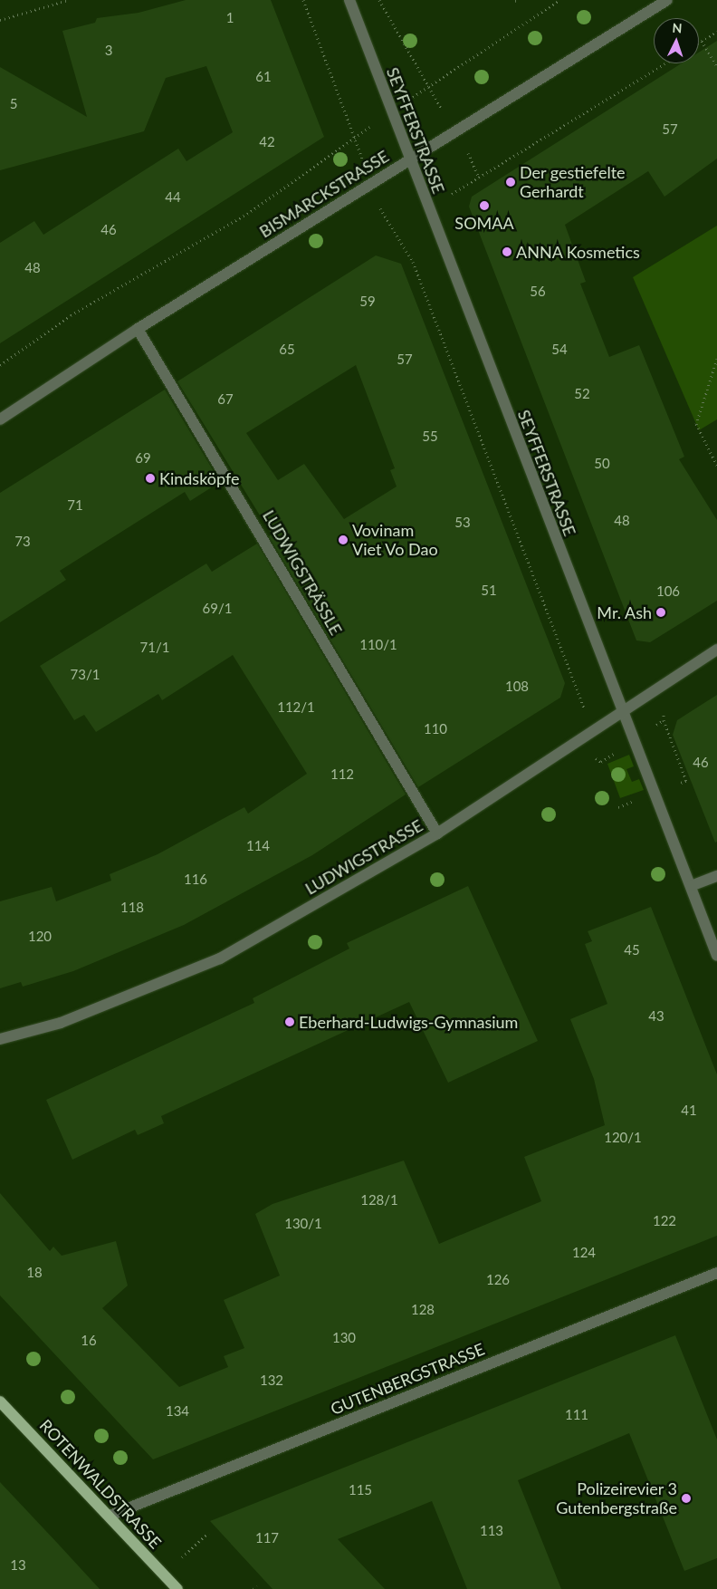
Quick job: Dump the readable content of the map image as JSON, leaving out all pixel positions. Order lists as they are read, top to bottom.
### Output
{
  "streets": {
    "main road": ["ROTENWALDSTRASSE"],
    "street": [
      "SEYFFERSTRASSE",
      "BISMARCKSTRASSE",
      "LUDWIGSTRÄSSLE",
      "LUDWIGSTRASSE",
      "GUTENBERGSTRASSE"
    ]
  },
  "crossings": [
    ["SEYFFERSTRASSE", "BISMARCKSTRASSE"],
    ["SEYFFERSTRASSE", "LUDWIGSTRASSE"],
    ["BISMARCKSTRASSE", "LUDWIGSTRÄSSLE"],
    ["LUDWIGSTRÄSSLE", "LUDWIGSTRASSE"],
    ["GUTENBERGSTRASSE", "ROTENWALDSTRASSE"]
  ],
  "places": [
    "Der gestiefelte Gerhardt",
    "SOMAA",
    "ANNA Kosmetics",
    "Kindsköpfe",
    "Vovinam Viet Vo Dao",
    "Mr. Ash",
    "Eberhard-Ludwigs-Gymnasium",
    "Polizeirevier 3 Gutenbergstraße"
  ],
  "house_numbers": [
    "1",
    "3",
    "61",
    "5",
    "57",
    "42",
    "44",
    "46",
    "48",
    "56",
    "59",
    "65",
    "54",
    "57",
    "52",
    "67",
    "55",
    "69",
    "50",
    "71",
    "48",
    "53",
    "73",
    "51",
    "106",
    "69/1",
    "110/1",
    "71/1",
    "73/1",
    "108",
    "112/1",
    "110",
    "46",
    "112",
    "114",
    "116",
    "118",
    "120",
    "45",
    "43",
    "41",
    "120/1",
    "128/1",
    "122",
    "130/1",
    "124",
    "18",
    "126",
    "128",
    "130",
    "16",
    "132",
    "134",
    "111",
    "115",
    "113",
    "117",
    "13"
  ],
  "north": "top"
}
